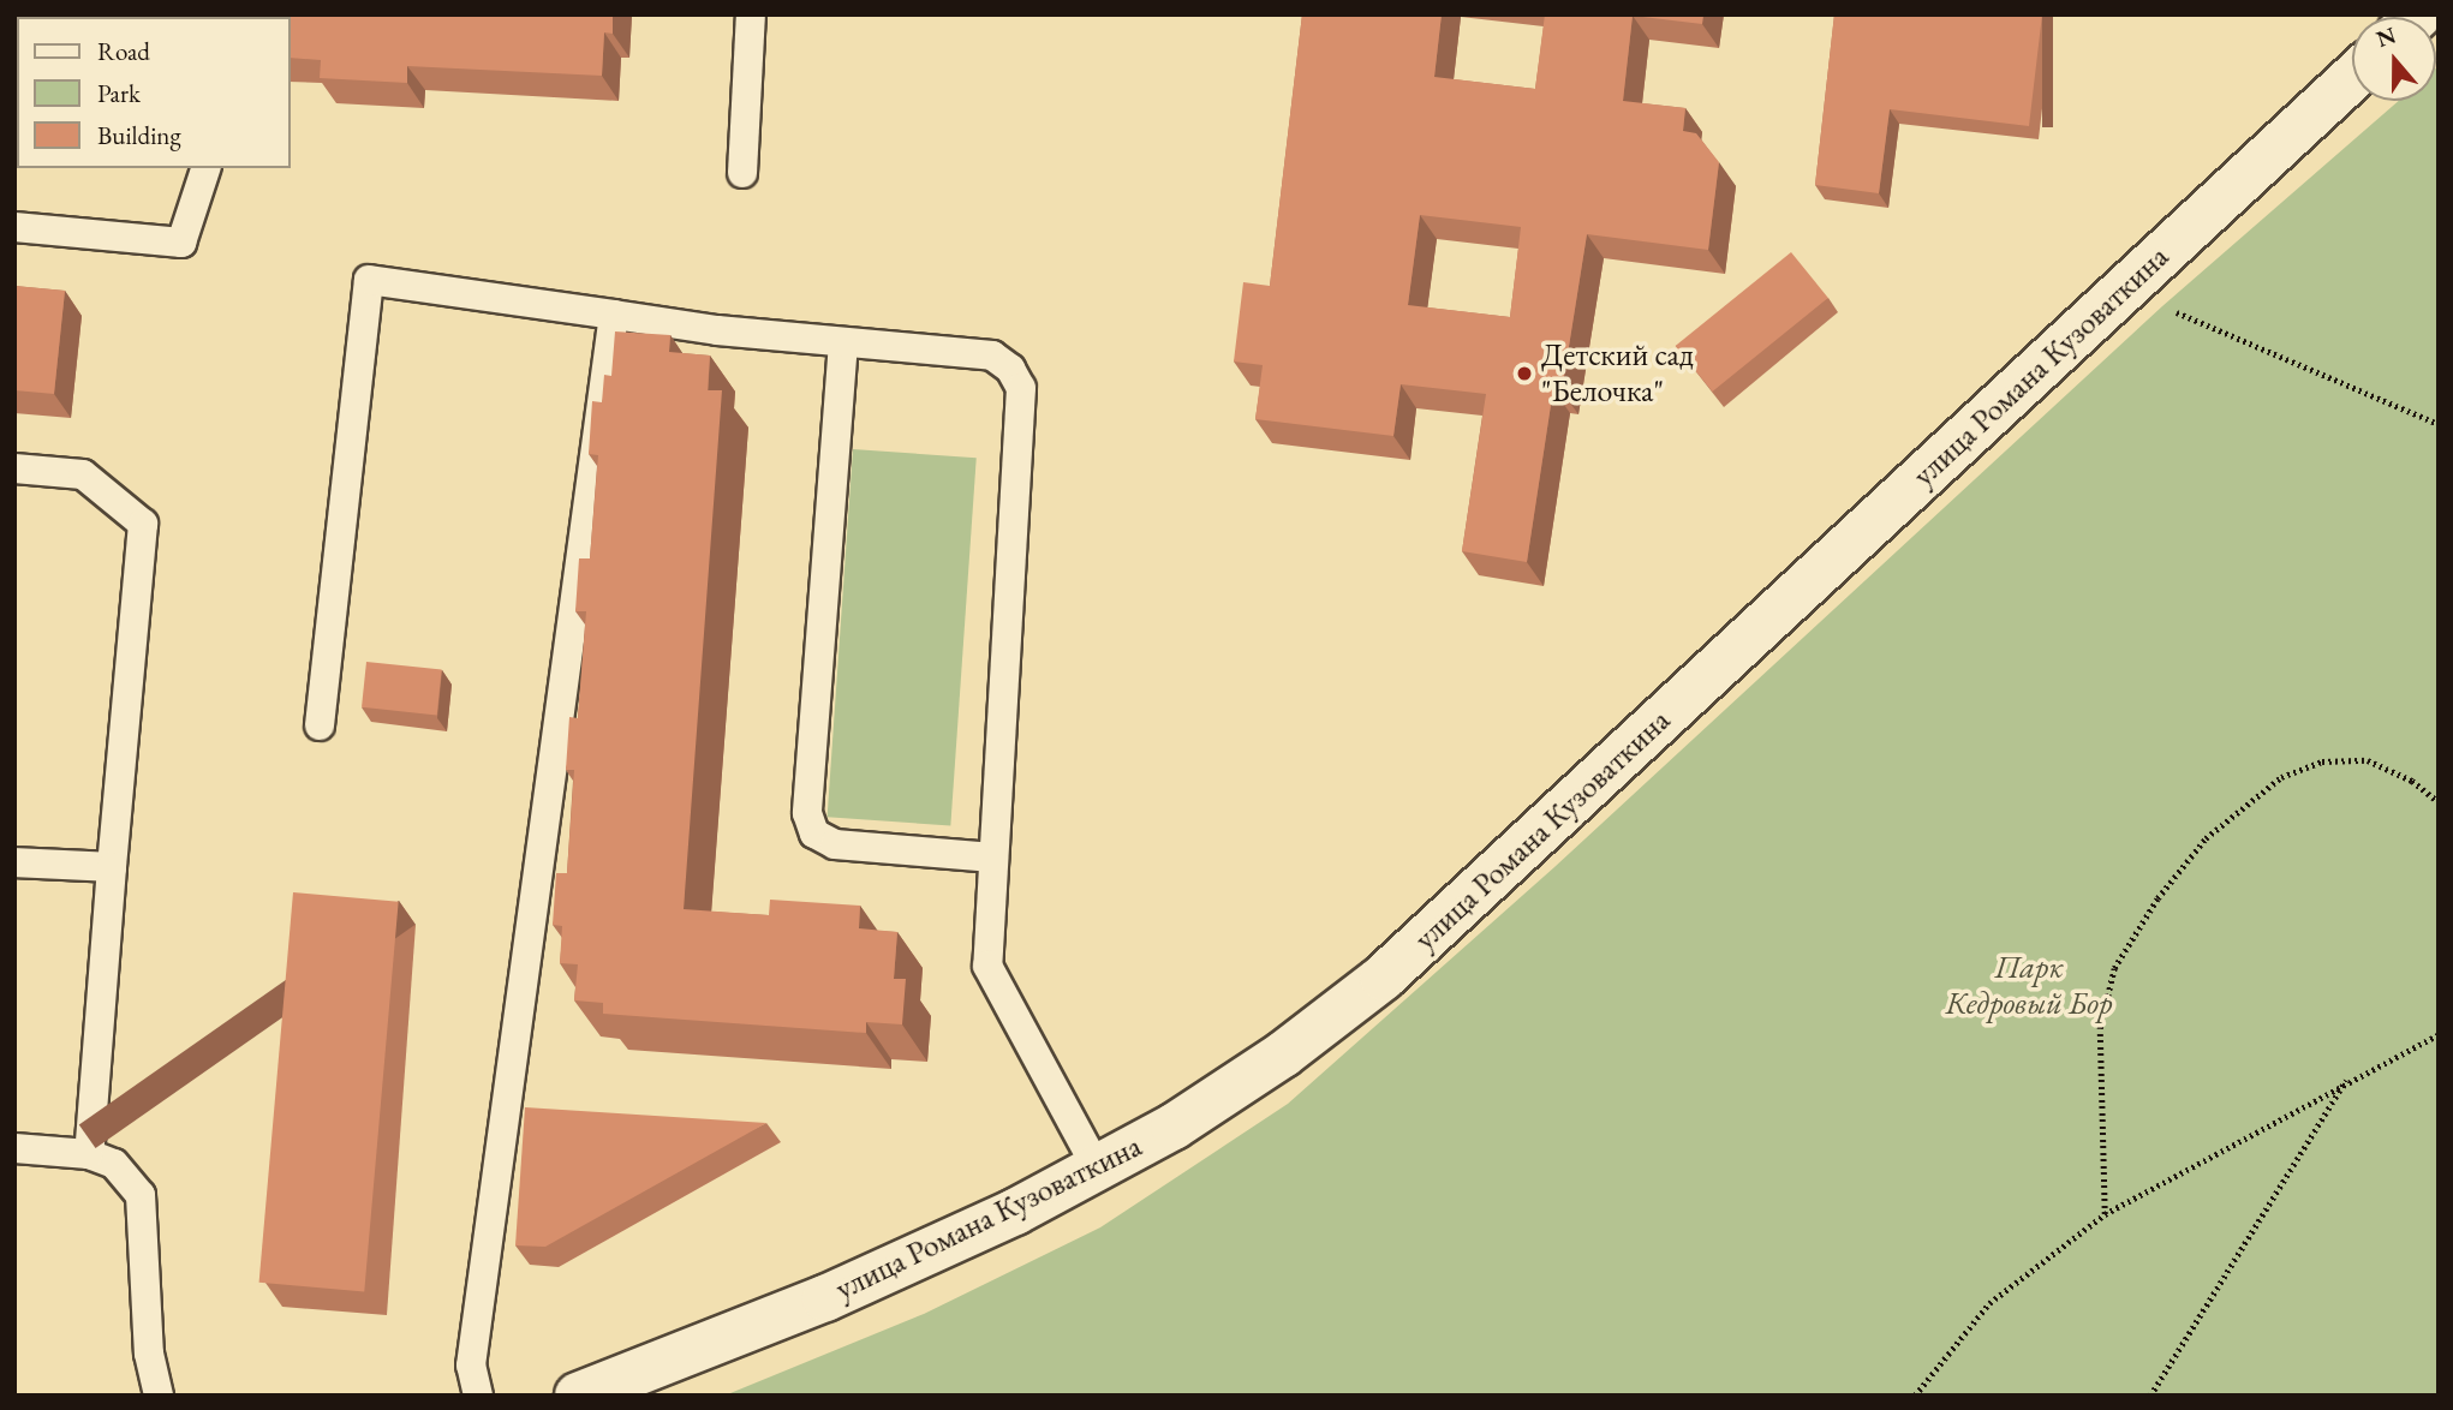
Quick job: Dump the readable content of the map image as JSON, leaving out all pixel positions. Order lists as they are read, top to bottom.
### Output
{
  "streets": {
    "street": ["улица Романа Кузоваткина"]
  },
  "parks": ["Парк Кедровый Бор"],
  "places": ["Детский сад \"Белочка\""],
  "legend": ["Road", "Park", "Building"],
  "north": "top"
}
